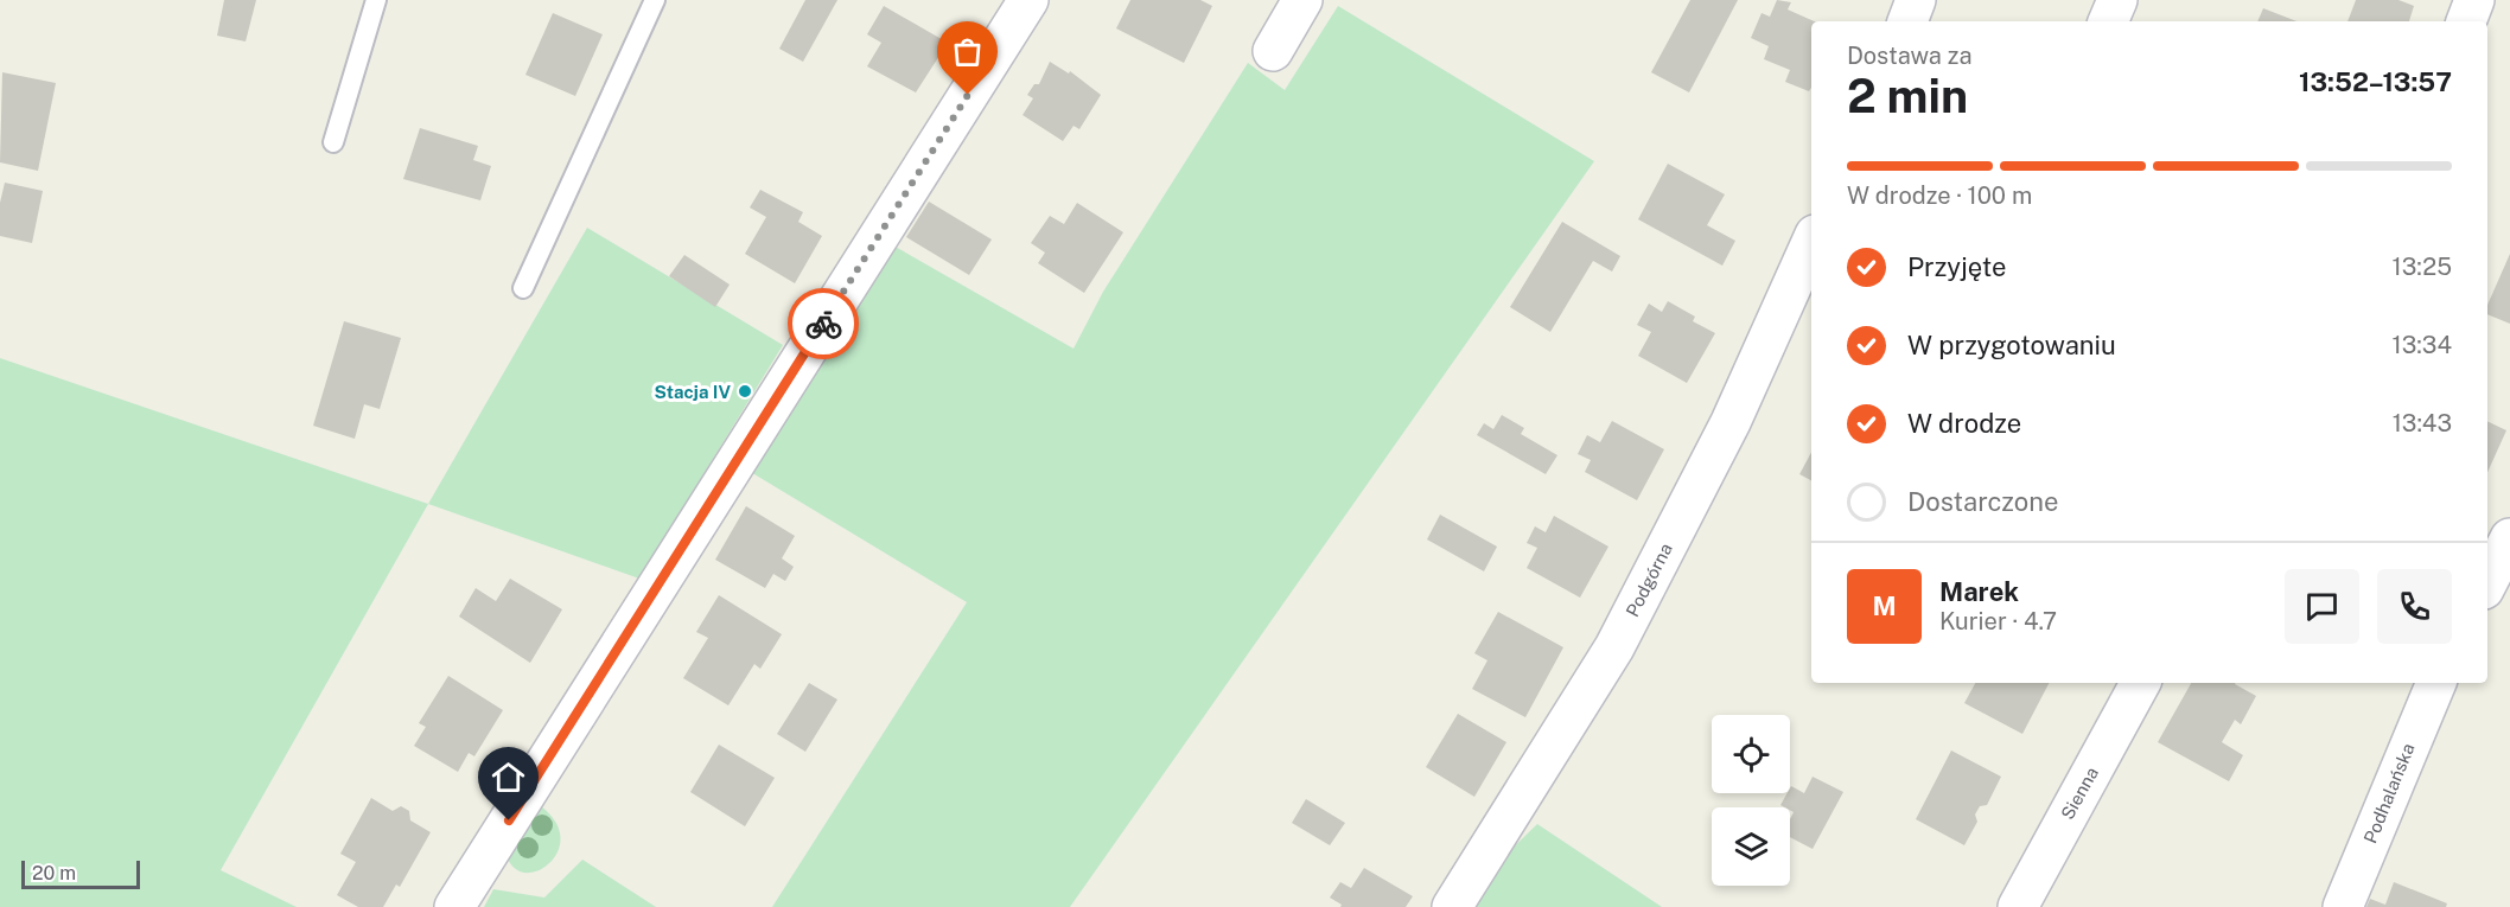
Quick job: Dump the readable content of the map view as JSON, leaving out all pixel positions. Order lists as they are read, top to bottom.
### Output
{
  "streets": {
    "street": ["Podgórna", "Sienna", "Podhalańska"]
  },
  "places": ["Stacja IV"],
  "scale_bar": "20 m",
  "page": {
    "heading": ["2 min", "Dostawa za", "13:52–13:57"],
    "panel": ["Marek", "Kurier · 4.7"],
    "bar": "W drodze · 100 m",
    "list": [
      ["Przyjęte", "13:25"],
      ["W przygotowaniu", "13:34"],
      ["W drodze", "13:43"],
      "Dostarczone"
    ],
    "round": "M",
    "scale": "20 m"
  }
}
